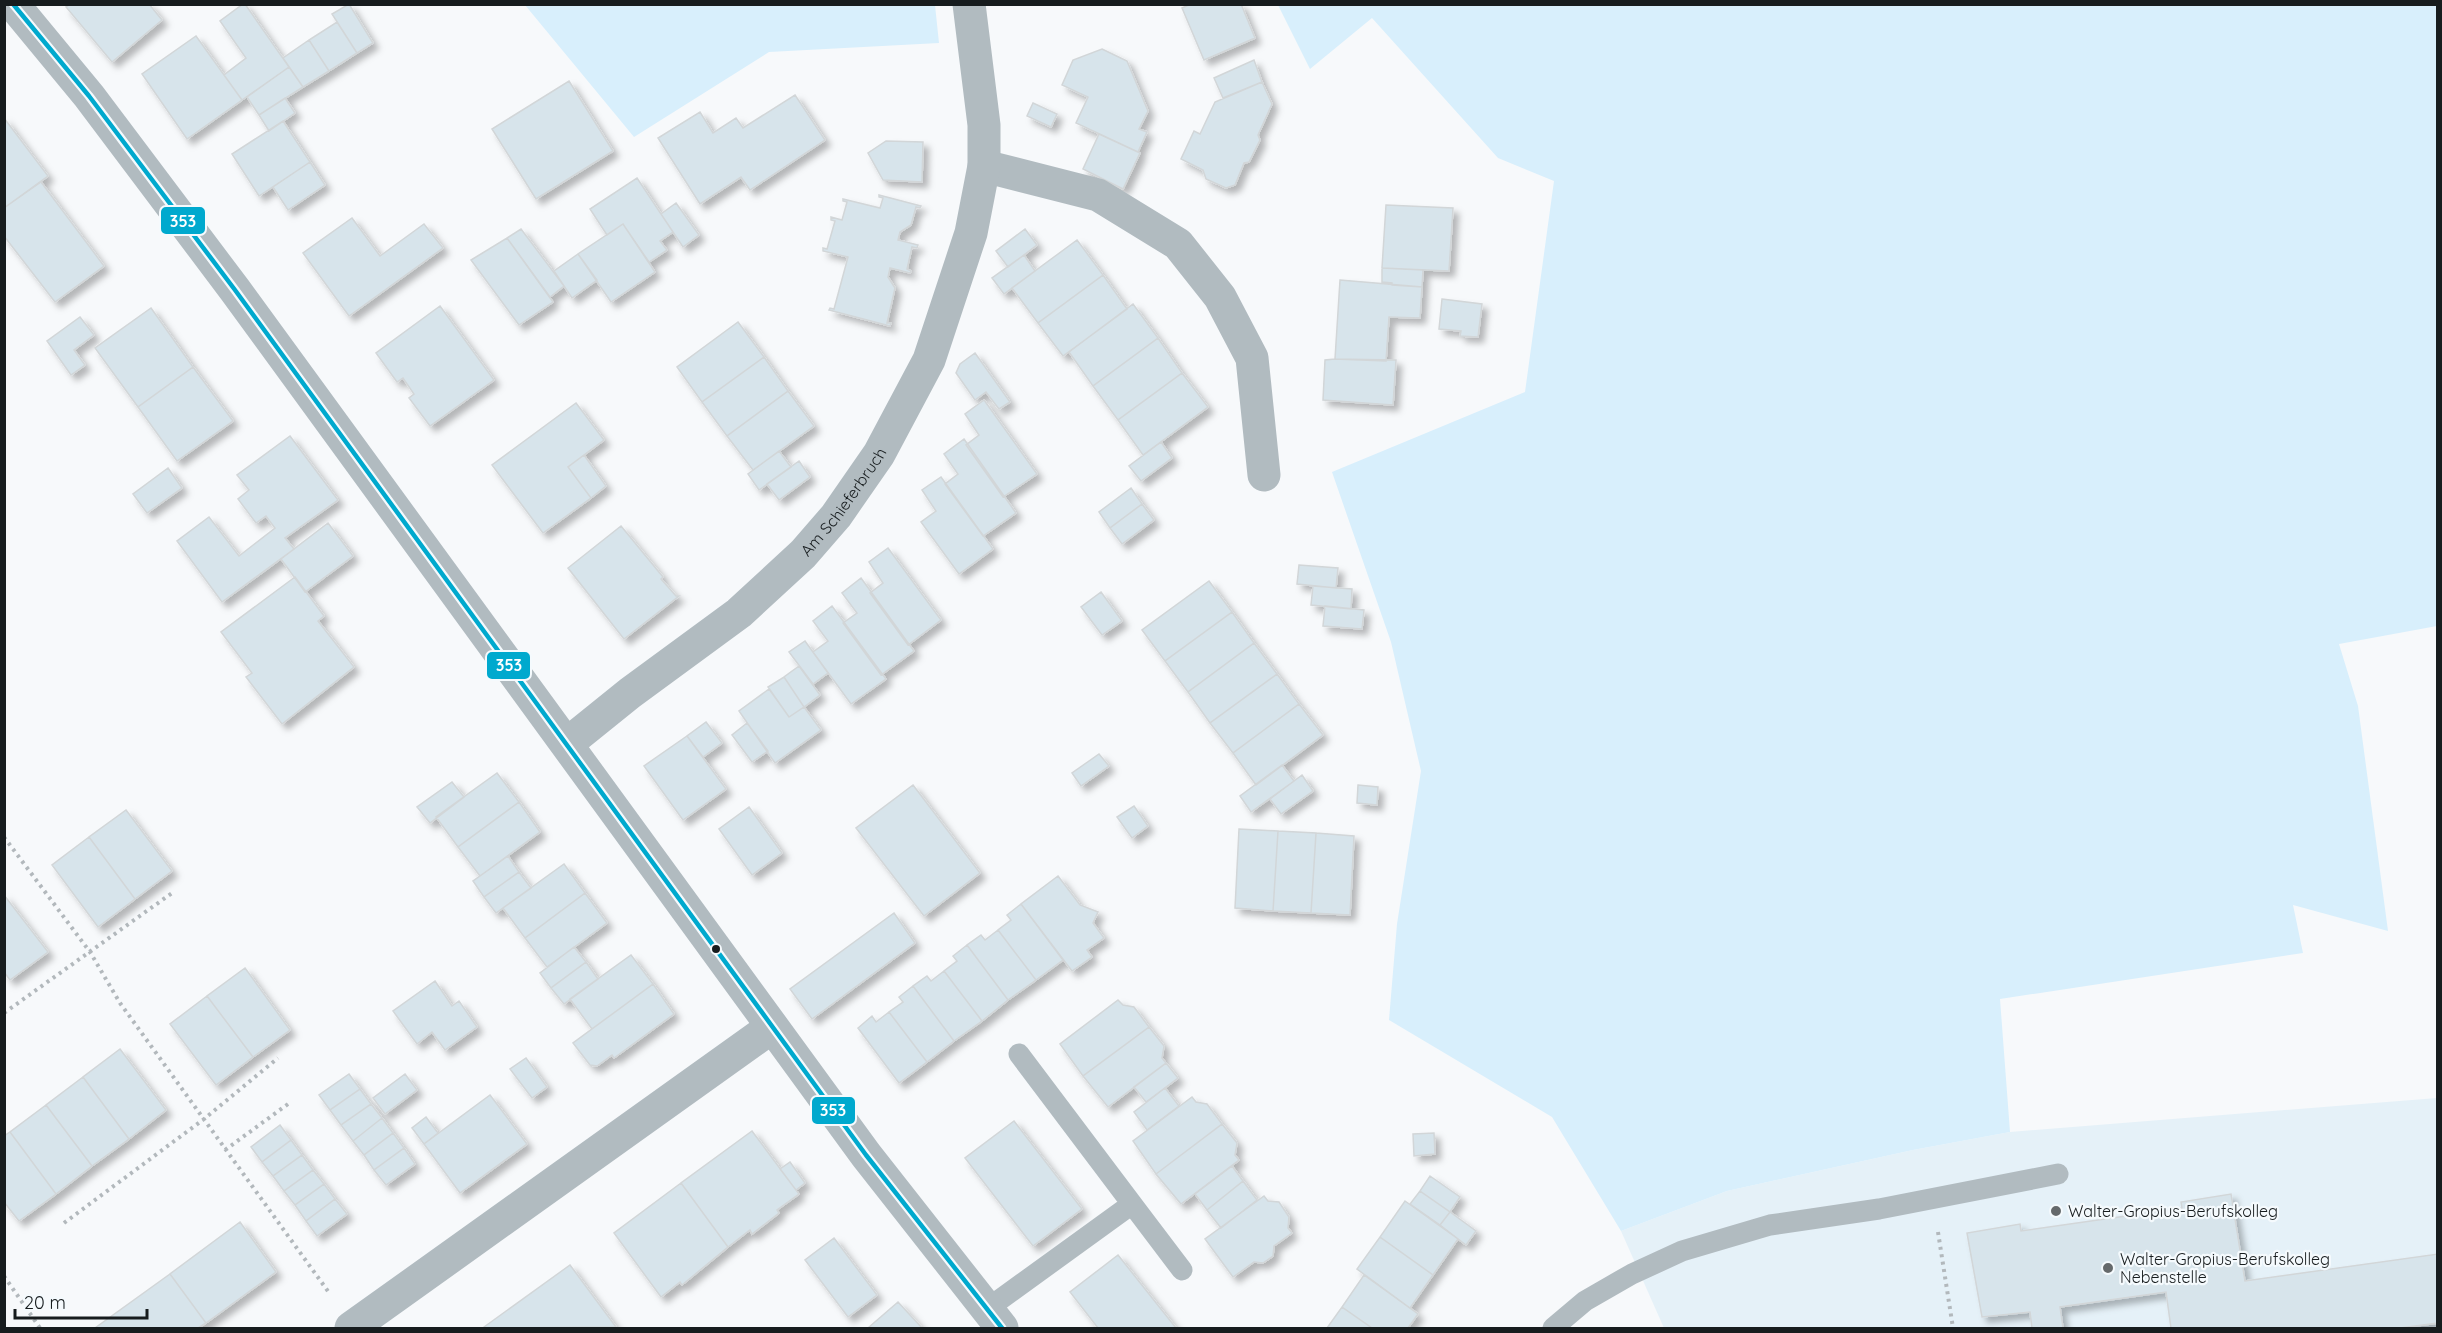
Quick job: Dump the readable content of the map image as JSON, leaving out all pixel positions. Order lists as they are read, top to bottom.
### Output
{
  "streets": {
    "street": ["Am Schieferbruch"]
  },
  "places": ["Walter-Gropius-Berufskolleg", "Walter-Gropius-Berufskolleg Nebenstelle"],
  "lines": ["transit line 353"],
  "scale_bar": "20 m"
}
